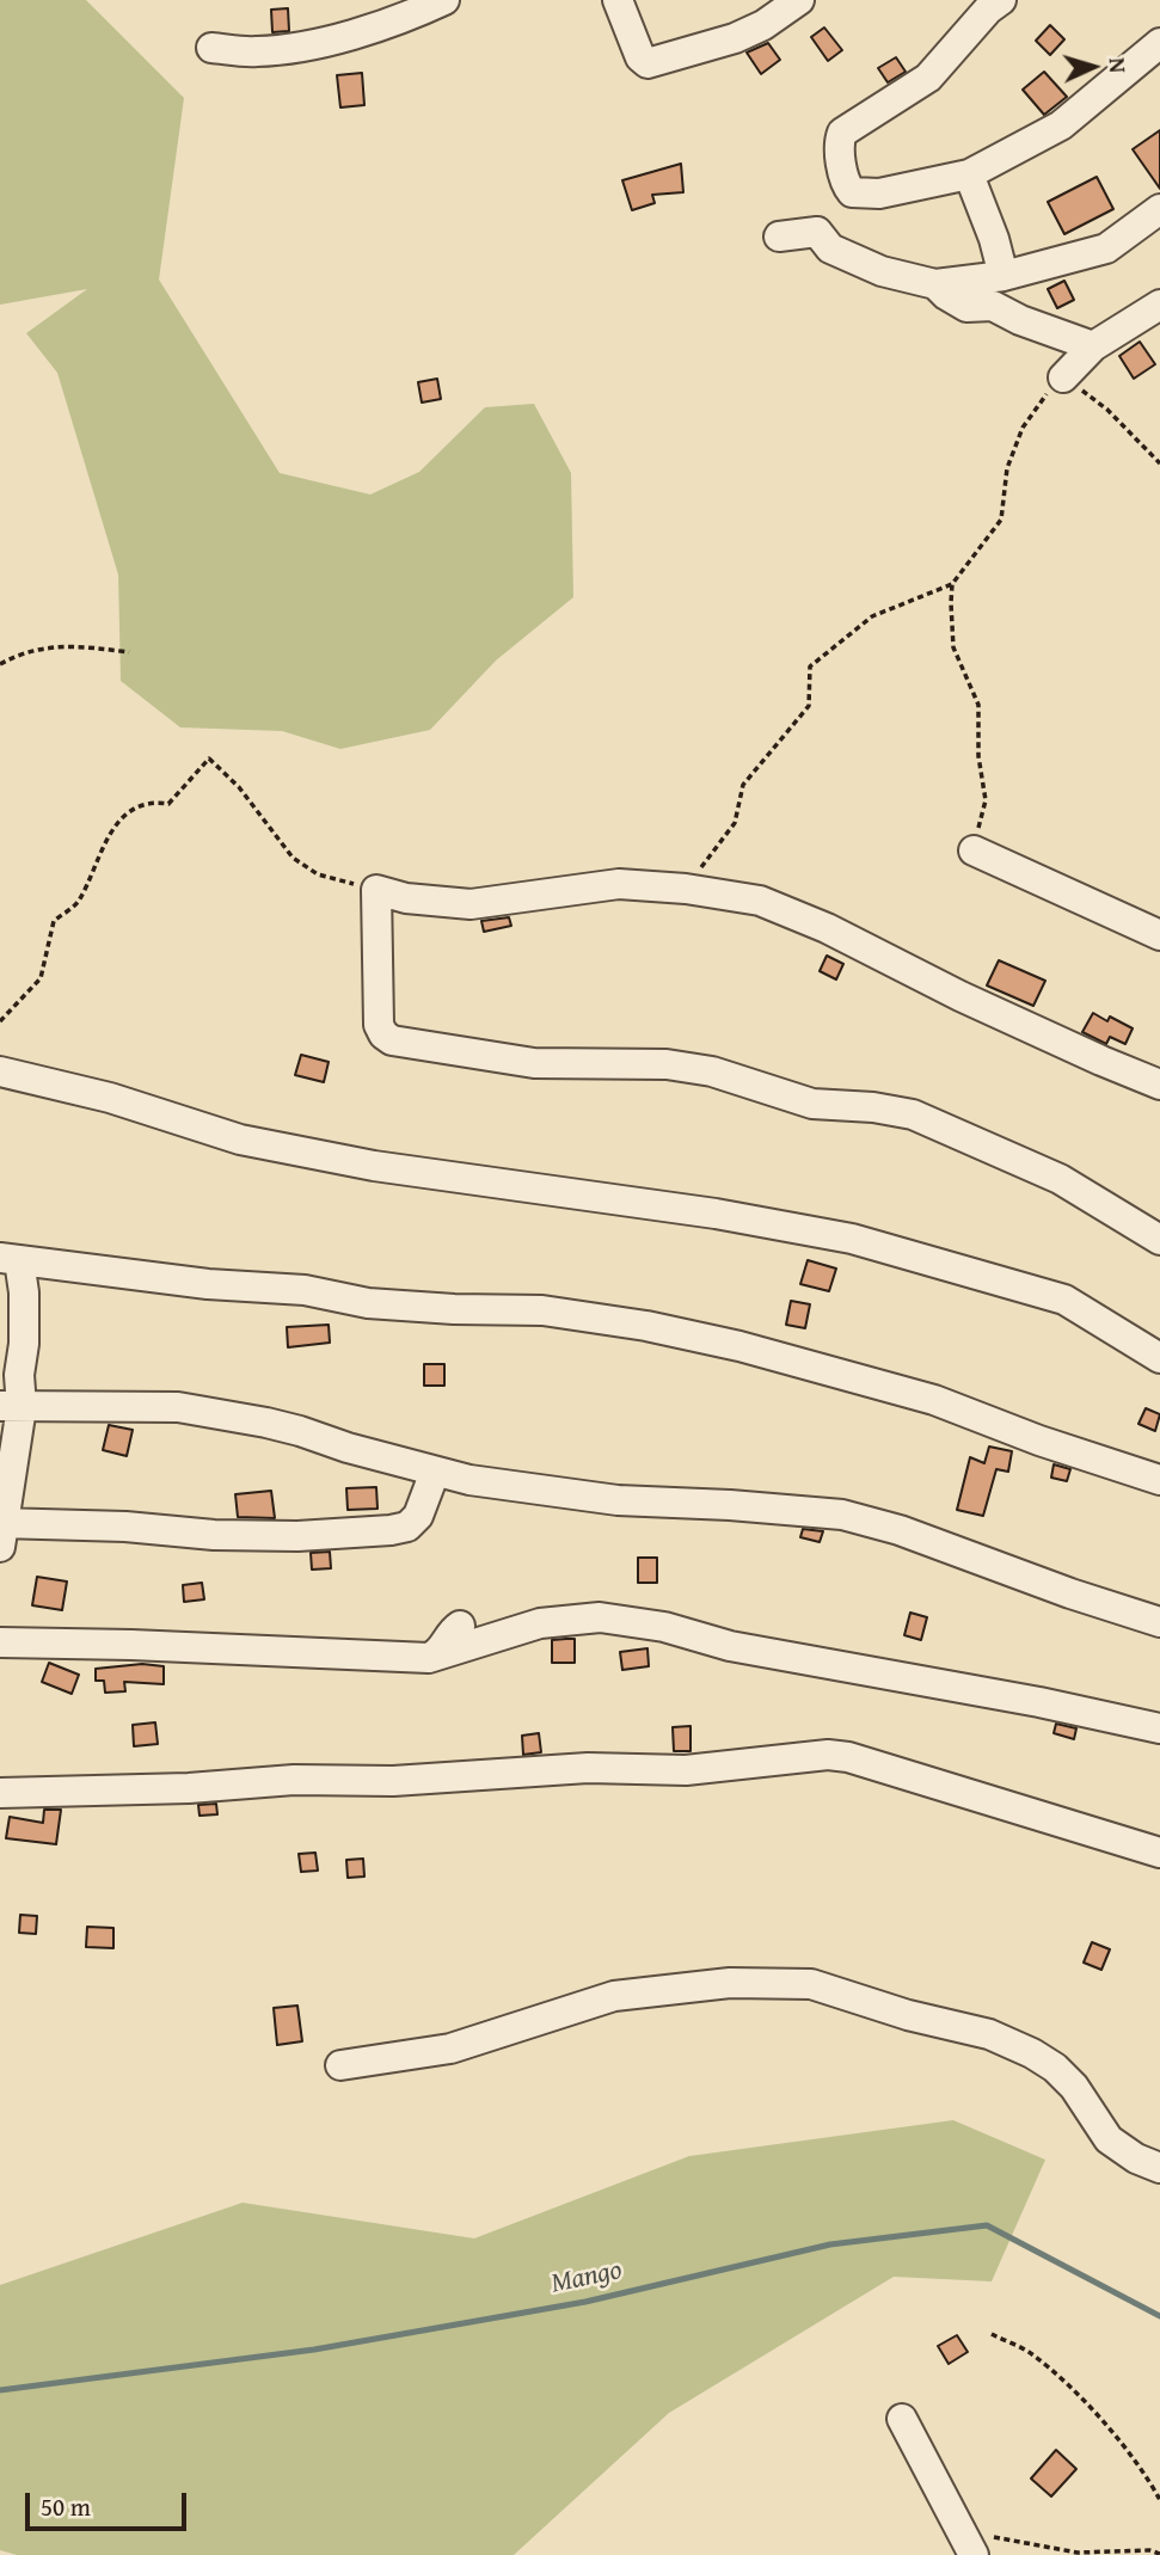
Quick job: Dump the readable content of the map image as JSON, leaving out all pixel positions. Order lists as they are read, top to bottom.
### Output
{
  "water": ["Mango"],
  "scale_bar": "50 m",
  "north": "right"
}
